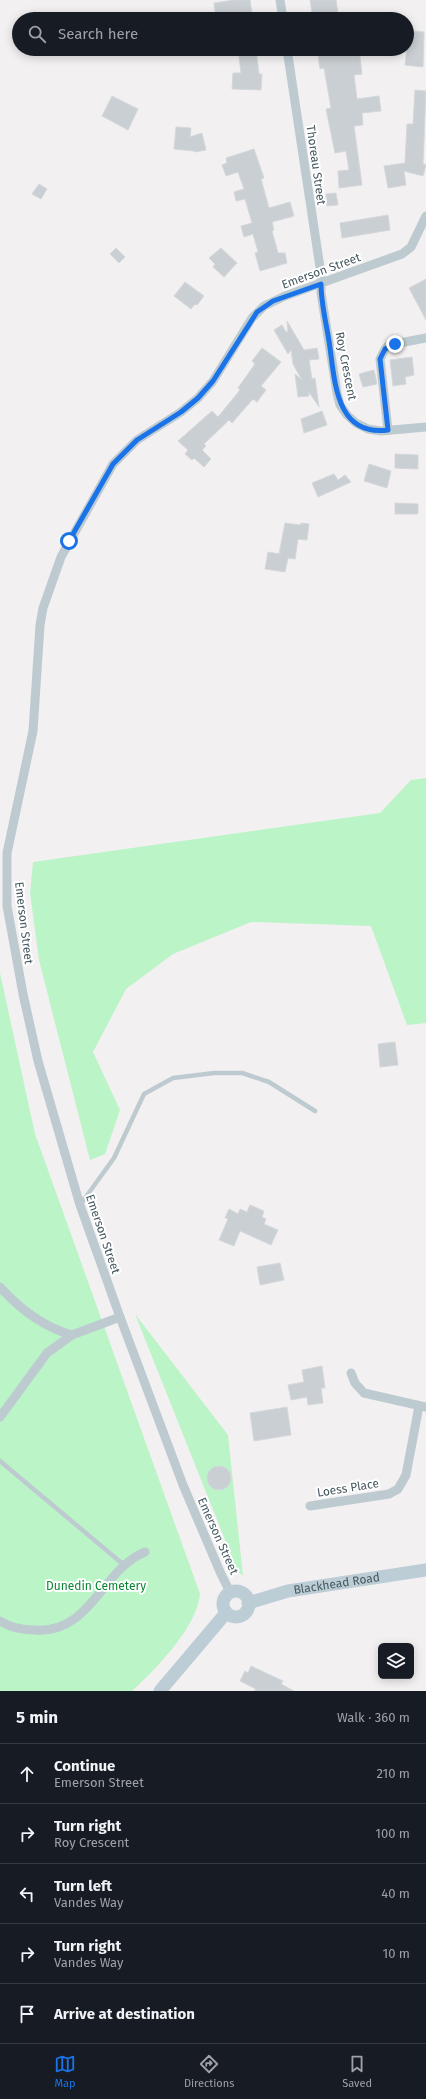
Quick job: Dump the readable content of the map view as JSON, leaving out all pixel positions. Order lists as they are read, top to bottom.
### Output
{
  "streets": {
    "main road": ["Blackhead Road"],
    "street": [
      "Thoreau Street",
      "Emerson Street",
      "Roy Crescent",
      "Loess Place"
    ]
  },
  "crossings": [
    ["Thoreau Street", "Emerson Street"],
    ["Thoreau Street", "Roy Crescent"],
    ["Emerson Street", "Roy Crescent"],
    ["Emerson Street", "Blackhead Road"]
  ],
  "parks": ["Dunedin Cemetery"],
  "page": {
    "search": "Search here",
    "heading": ["5 min", "Walk · 360 m"],
    "list": [
      ["Continue", "Emerson Street", "210 m"],
      ["Turn right", "Roy Crescent", "100 m"],
      ["Turn left", "Vandes Way", "40 m"],
      ["Turn right", "Vandes Way", "10 m"],
      "Arrive at destination"
    ],
    "nav": ["Map", "Directions", "Saved"]
  }
}
